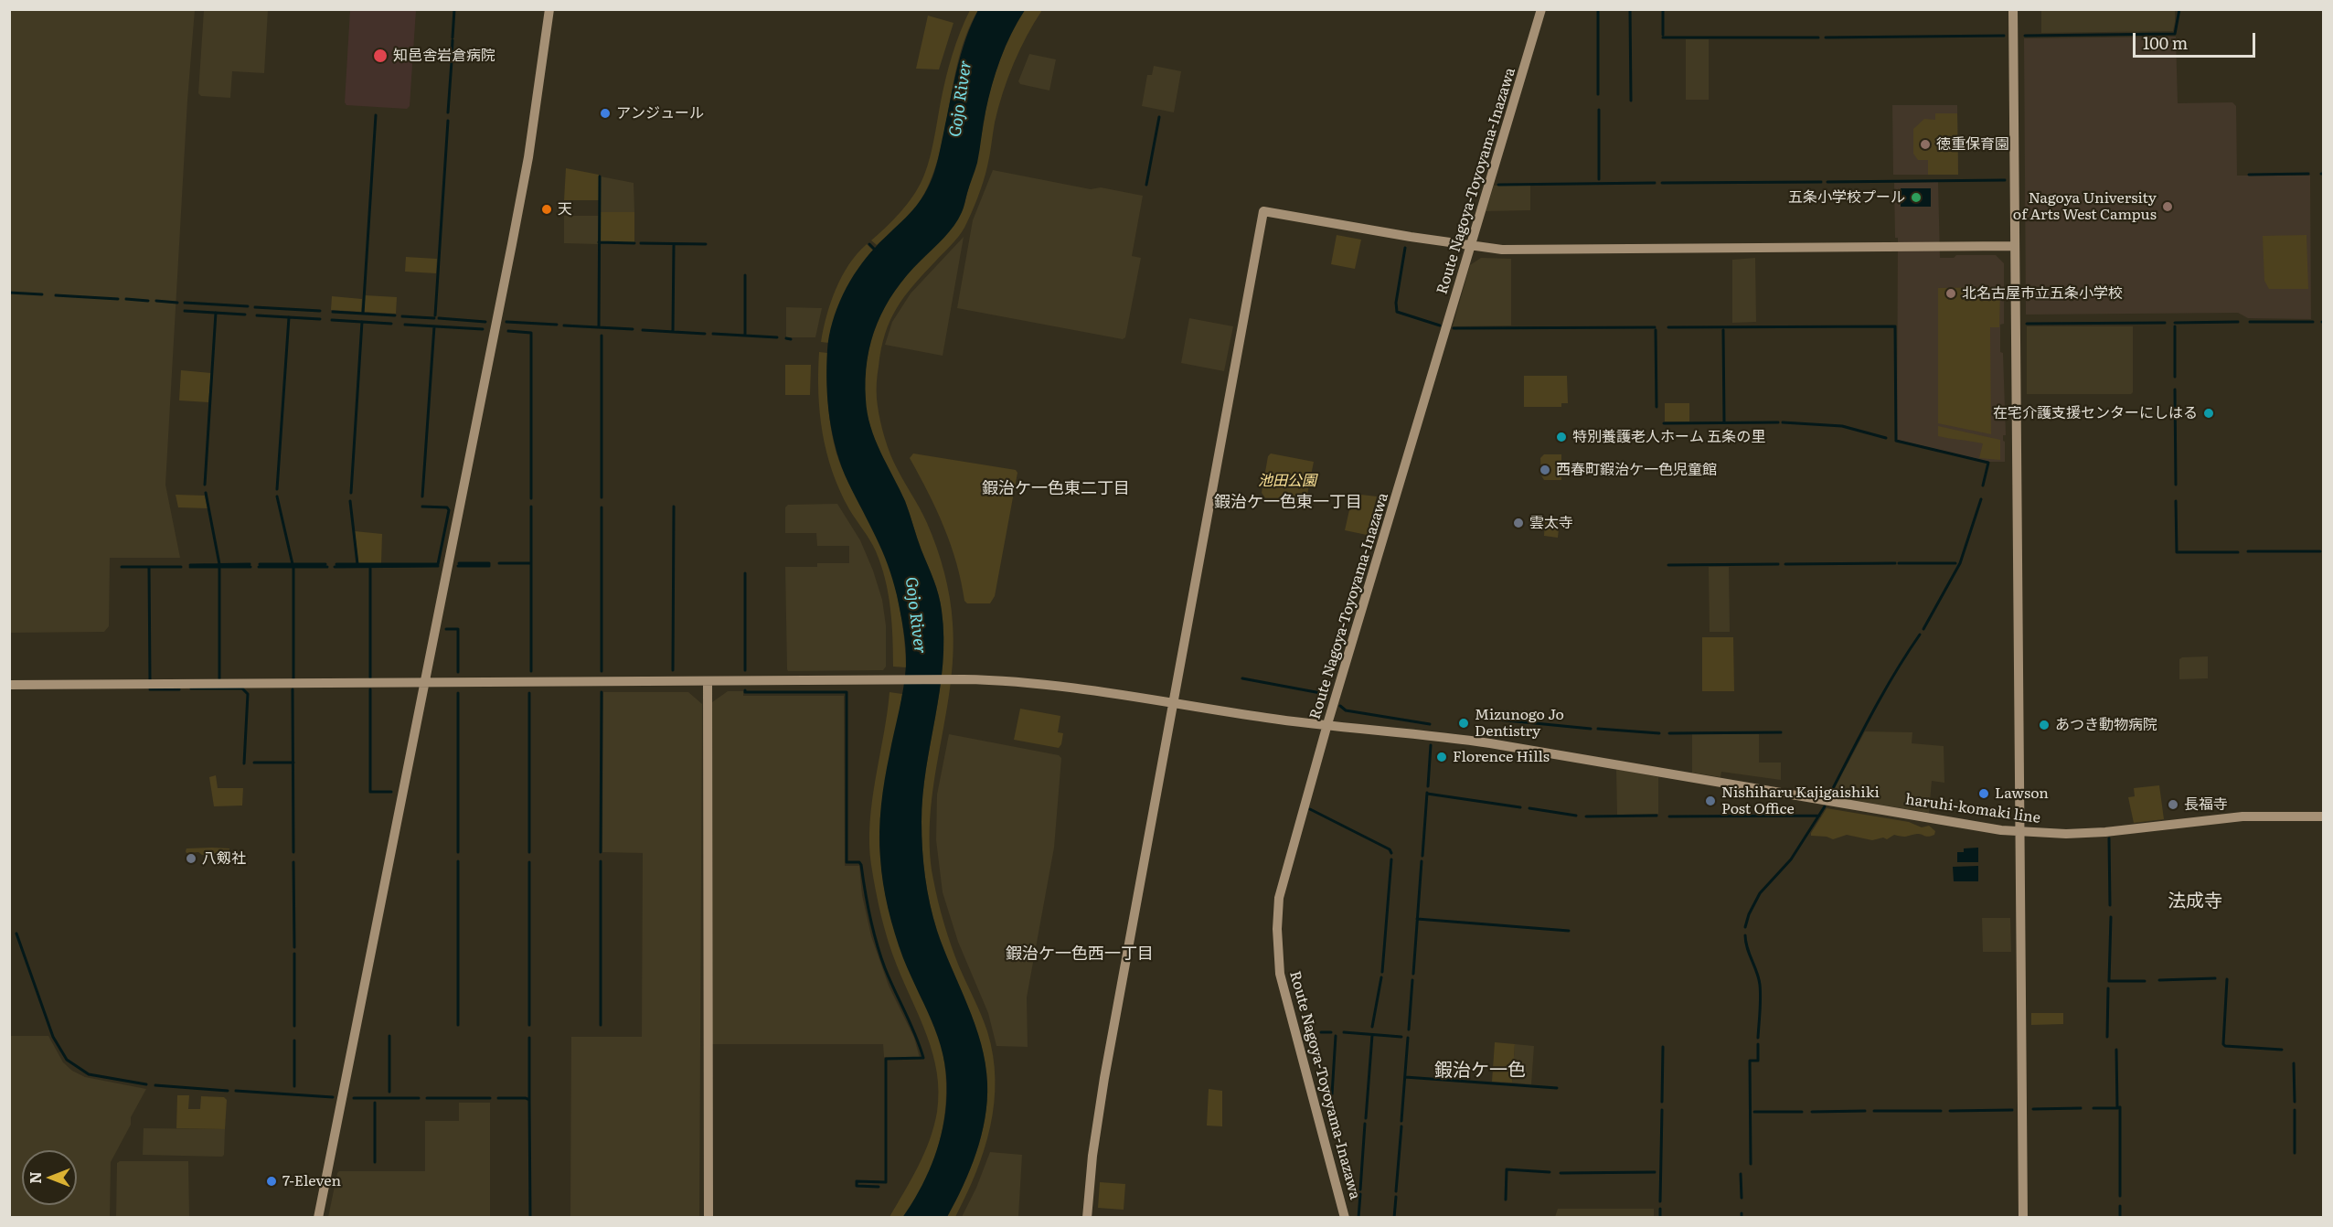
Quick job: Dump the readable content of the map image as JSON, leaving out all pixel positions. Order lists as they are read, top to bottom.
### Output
{
  "streets": {
    "street": ["Route Nagoya-Toyoyama-Inazawa", "haruhi-komaki line"]
  },
  "crossings": [
    ["Route Nagoya-Toyoyama-Inazawa", "haruhi-komaki line"]
  ],
  "districts": [
    "鍜治ケ一色東二丁目",
    "鍜治ケ一色東一丁目",
    "法成寺",
    "鍜治ケ一色西一丁目",
    "鍜治ケ一色"
  ],
  "water": ["Gojo River"],
  "parks": ["池田公園"],
  "places": [
    "知邑舎岩倉病院",
    "アンジュール",
    "徳重保育園",
    "五条小学校プール",
    "Nagoya University of Arts West Campus",
    "天",
    "北名古屋市立五条小学校",
    "在宅介護支援センターにしはる",
    "特別養護老人ホーム 五条の里",
    "西春町鍜治ケ一色児童館",
    "雲太寺",
    "Mizunogo Jo Dentistry",
    "あつき動物病院",
    "Florence Hills",
    "Lawson",
    "Nishiharu Kajigaishiki Post Office",
    "長福寺",
    "八剱社",
    "7-Eleven"
  ],
  "scale_bar": "100 m",
  "north": "left"
}
